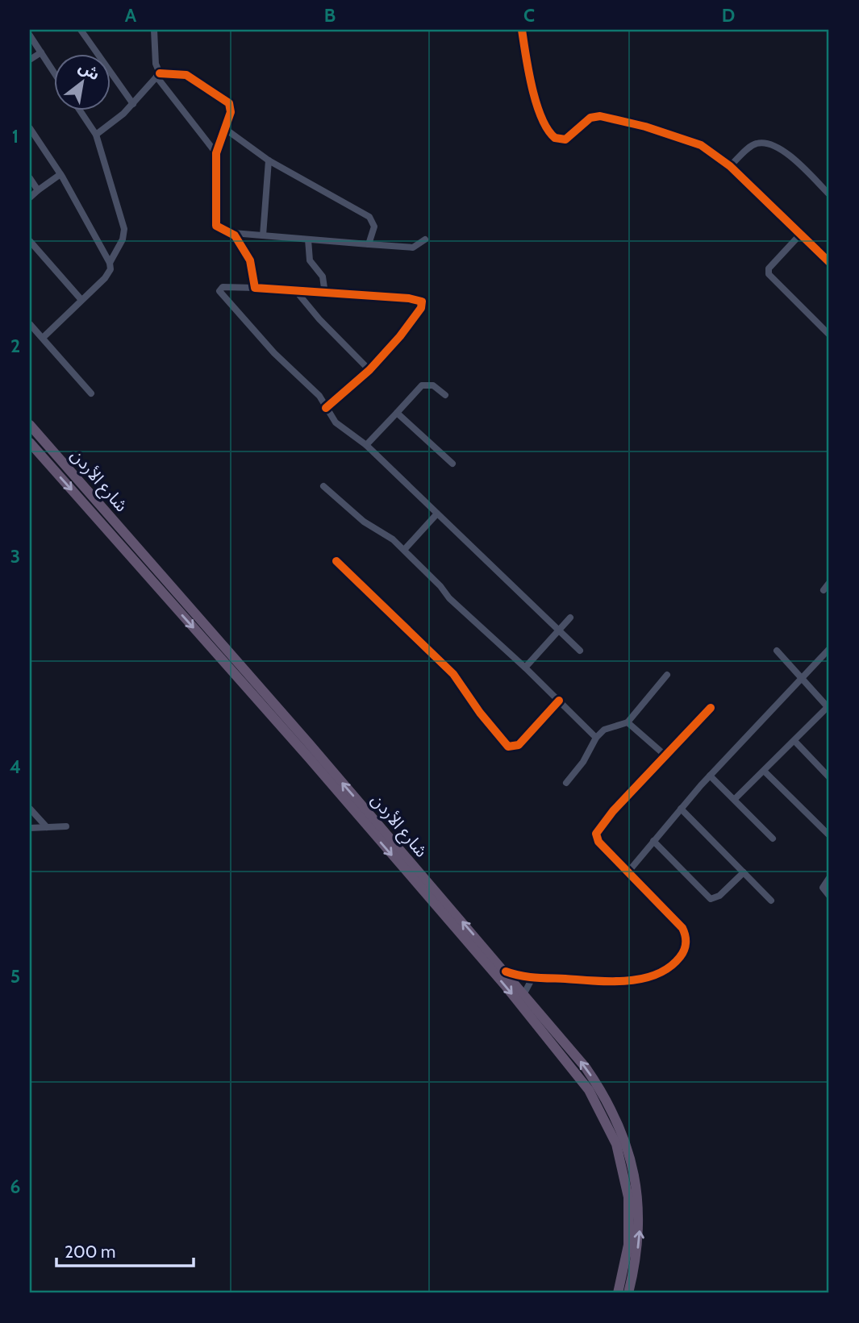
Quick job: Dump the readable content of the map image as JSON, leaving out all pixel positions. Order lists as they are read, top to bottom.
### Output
{
  "streets": {
    "highway": ["شارع الأردن"]
  },
  "scale_bar": "200 m",
  "north": "top right",
  "grid": {
    "columns": [
      "A",
      "B",
      "C",
      "D"
    ],
    "rows": [
      "1",
      "2",
      "3",
      "4",
      "5",
      "6"
    ]
  }
}
